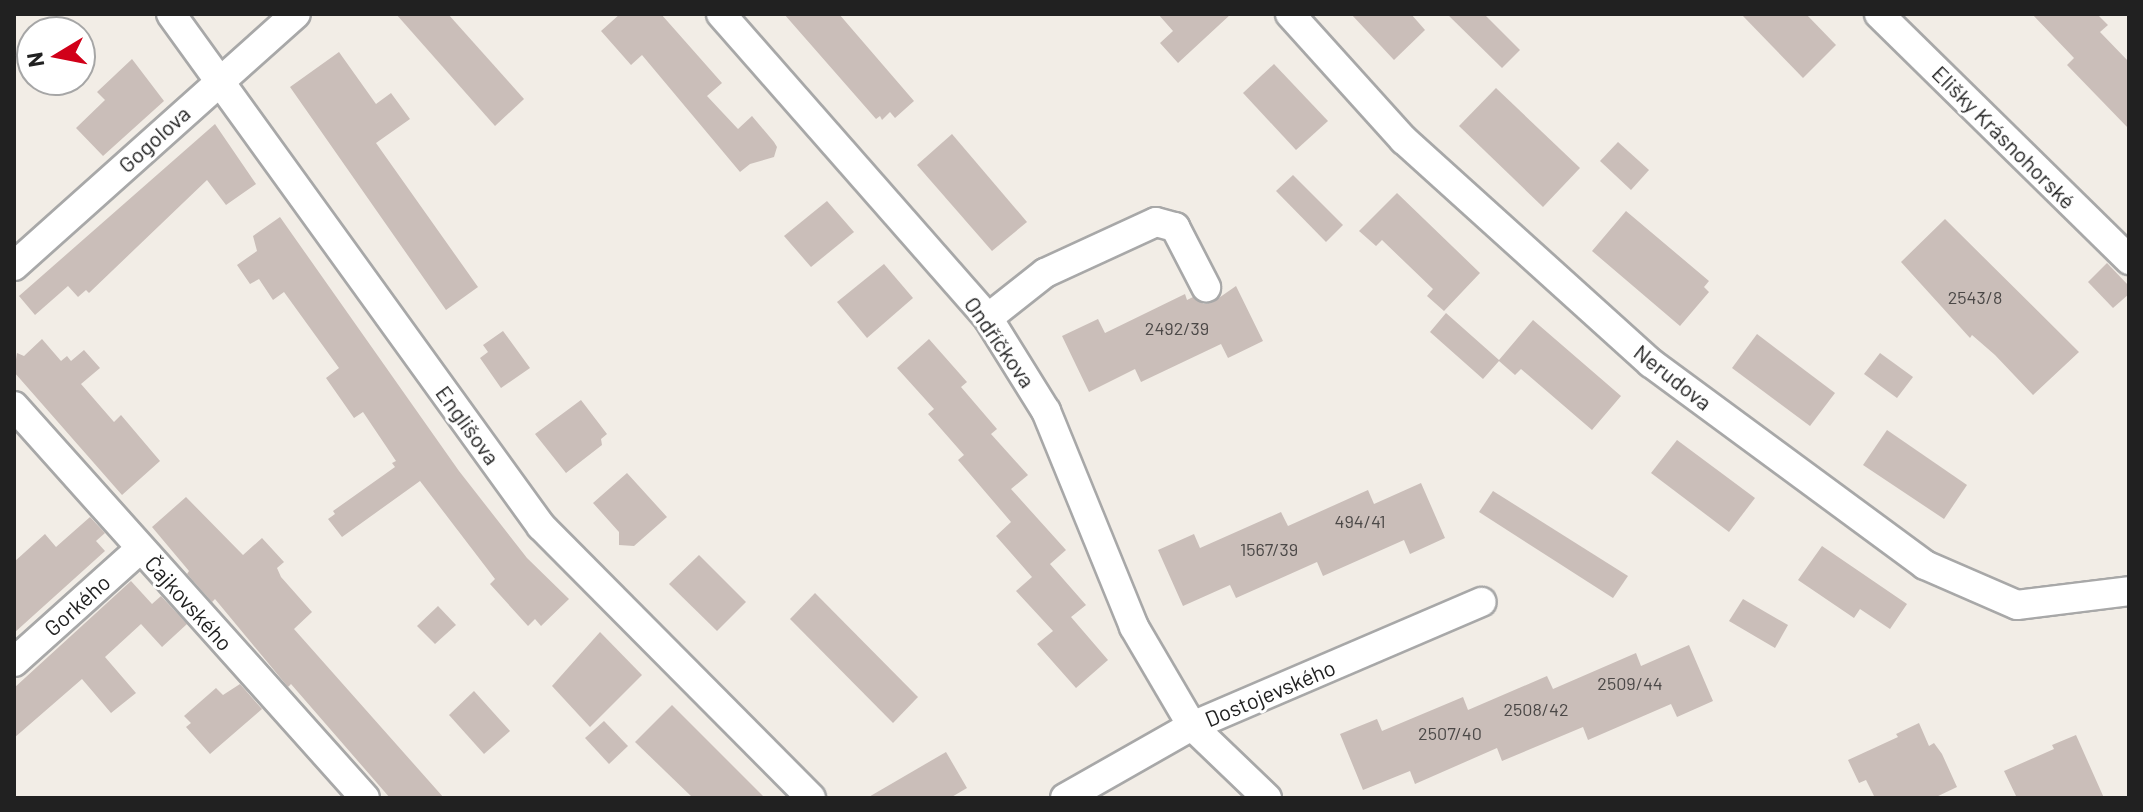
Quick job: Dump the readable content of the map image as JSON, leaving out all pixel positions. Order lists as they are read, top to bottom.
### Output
{
  "streets": {
    "street": [
      "Elišky Krásnohorské",
      "Gogolova",
      "Ondříčkova",
      "Nerudova",
      "Englišova",
      "Čajkovského",
      "Gorkého",
      "Dostojevského"
    ]
  },
  "crossings": [
    ["Gogolova", "Englišova"],
    ["Ondříčkova", "Dostojevského"],
    ["Čajkovského", "Gorkého"]
  ],
  "house_numbers": [
    "2543/8",
    "2492/39",
    "494/41",
    "1567/39",
    "2509/44",
    "2508/42",
    "2507/40"
  ],
  "north": "left"
}
